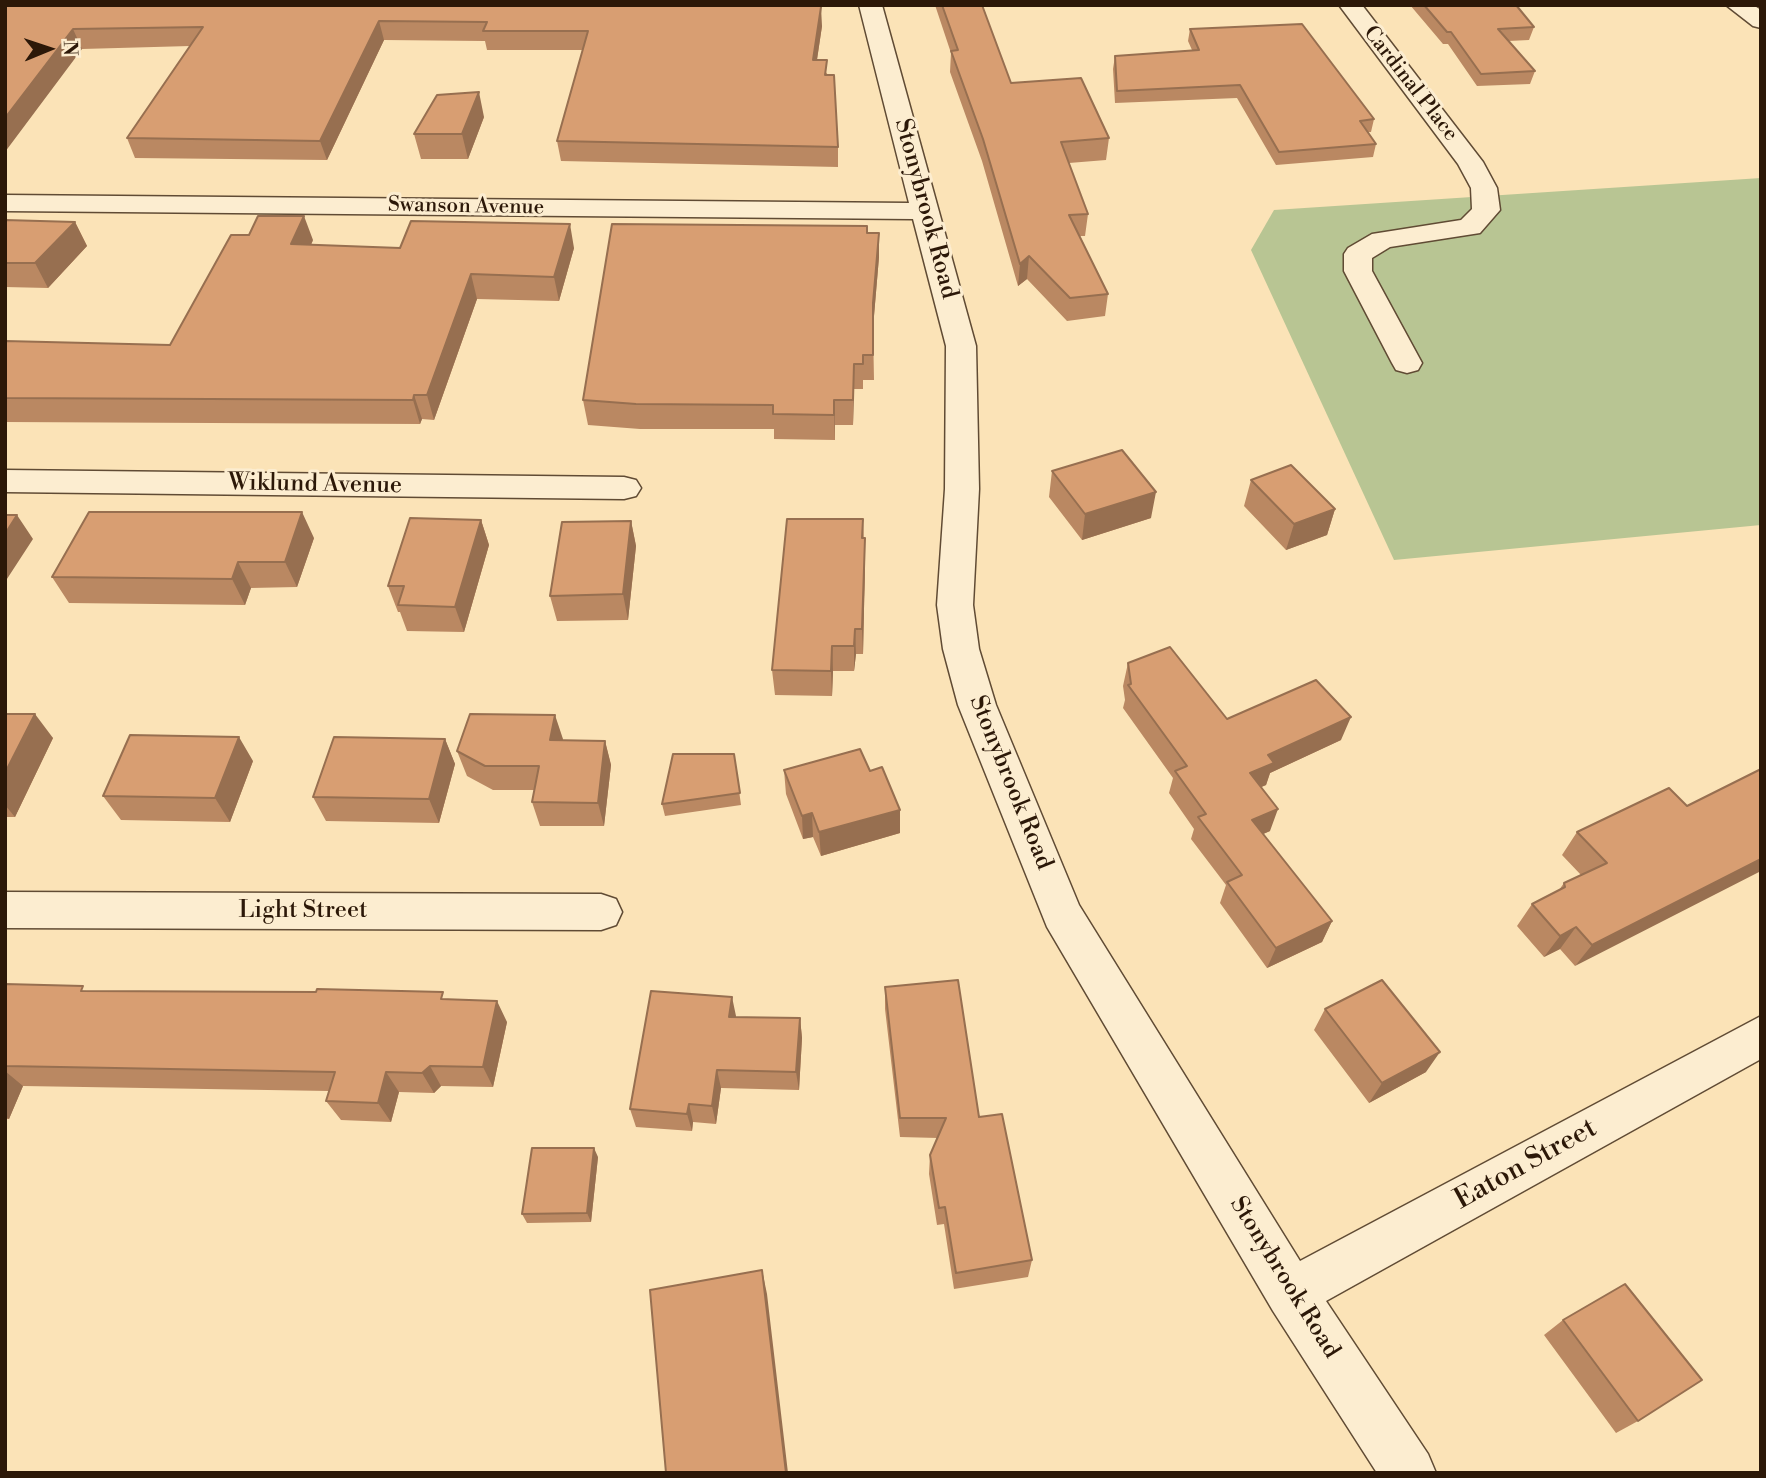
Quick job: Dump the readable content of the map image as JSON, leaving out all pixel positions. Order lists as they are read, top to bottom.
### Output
{
  "streets": {
    "street": [
      "Cardinal Place",
      "Swanson Avenue",
      "Stonybrook Road",
      "Wiklund Avenue",
      "Light Street",
      "Eaton Street"
    ]
  },
  "crossings": [
    ["Swanson Avenue", "Stonybrook Road"],
    ["Stonybrook Road", "Eaton Street"]
  ],
  "north": "right"
}
